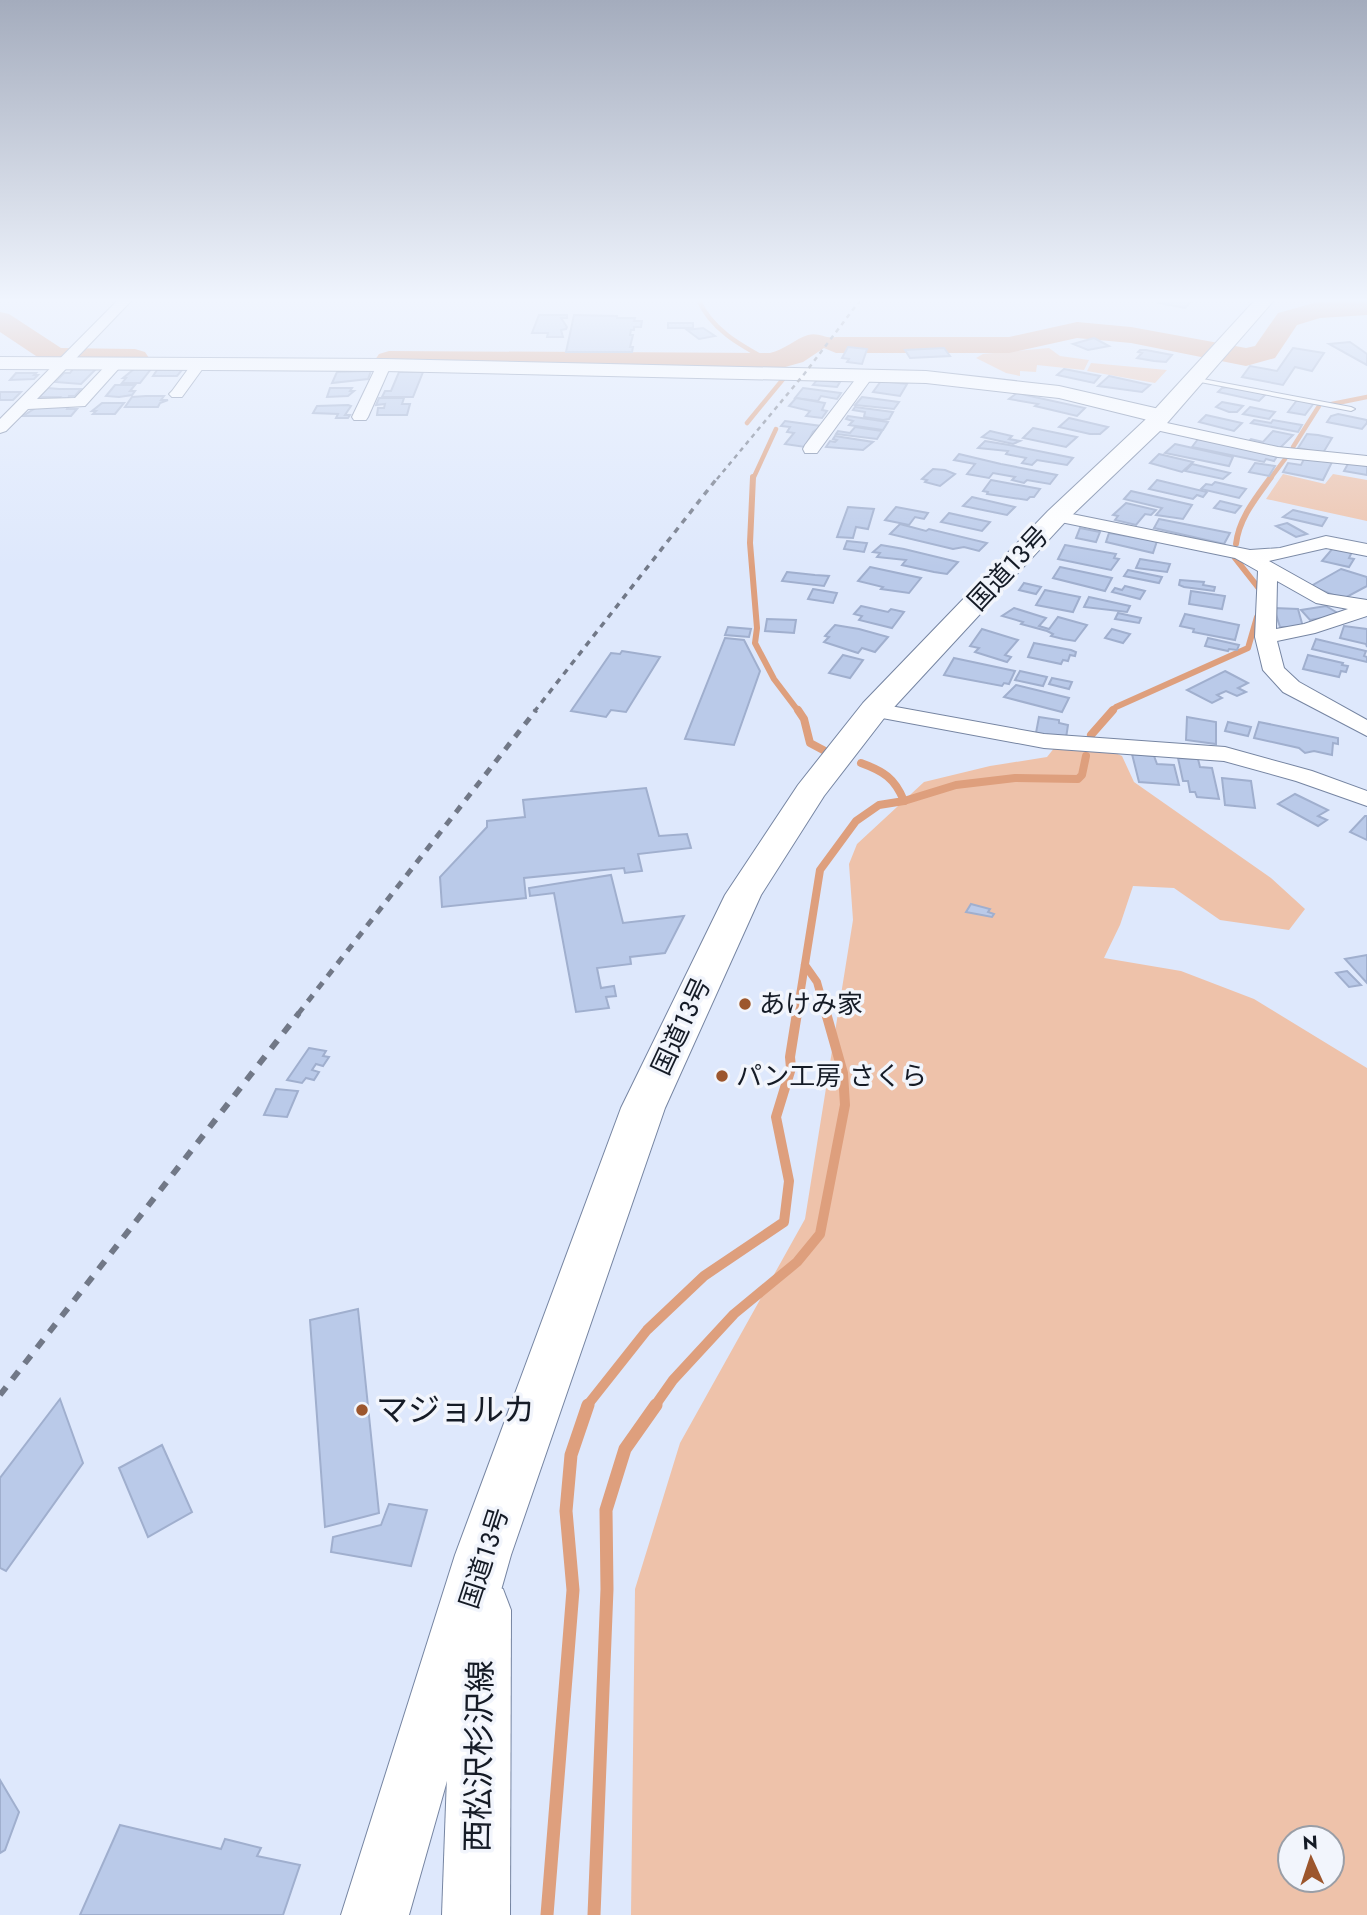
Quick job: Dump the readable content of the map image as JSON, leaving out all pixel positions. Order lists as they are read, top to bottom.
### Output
{
  "streets": {
    "main road": ["国道13号", "西松沢杉沢線"]
  },
  "crossings": [
    ["国道13号", "西松沢杉沢線"]
  ],
  "places": ["あけみ家", "パン工房 さくら", "マジョルカ"],
  "north": "top"
}
